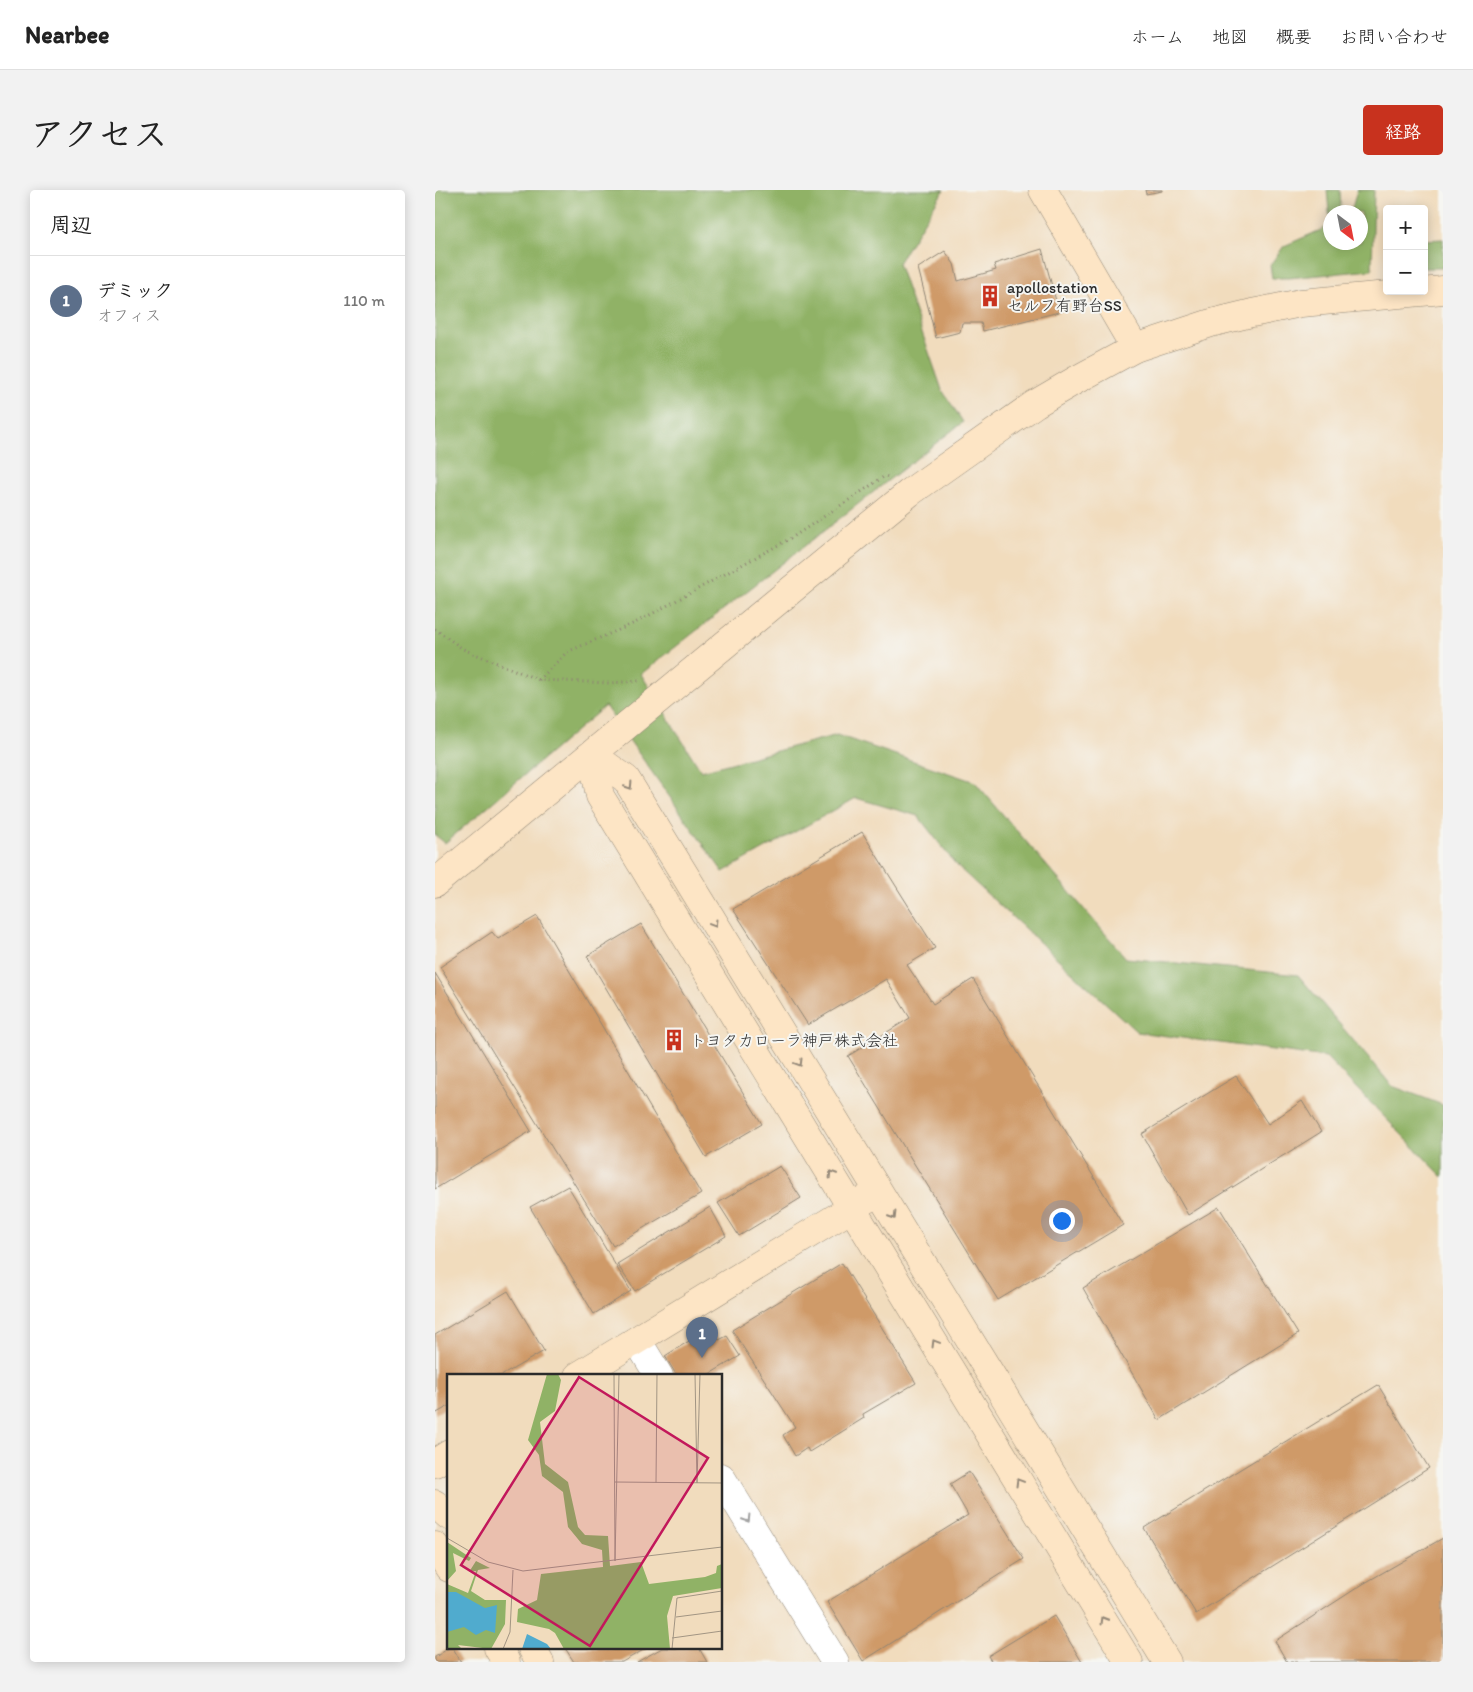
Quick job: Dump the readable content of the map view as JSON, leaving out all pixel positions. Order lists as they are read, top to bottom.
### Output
{
  "places": {
    "building": ["apollostation セルフ有野台SS", "トヨタカローラ神戸株式会社"]
  },
  "north": "bottom right",
  "page": {
    "header": "Nearbee",
    "nav": [
      "ホーム",
      "地図",
      "概要",
      "お問い合わせ"
    ],
    "title": "アクセス",
    "buttons": "経路",
    "heading": "周辺",
    "map_buttons": ["+", "−"],
    "list": [
      {
        "mark": "1",
        "name": "デミック",
        "note": "オフィス",
        "value": "110 m"
      }
    ],
    "pins": "1"
  }
}
